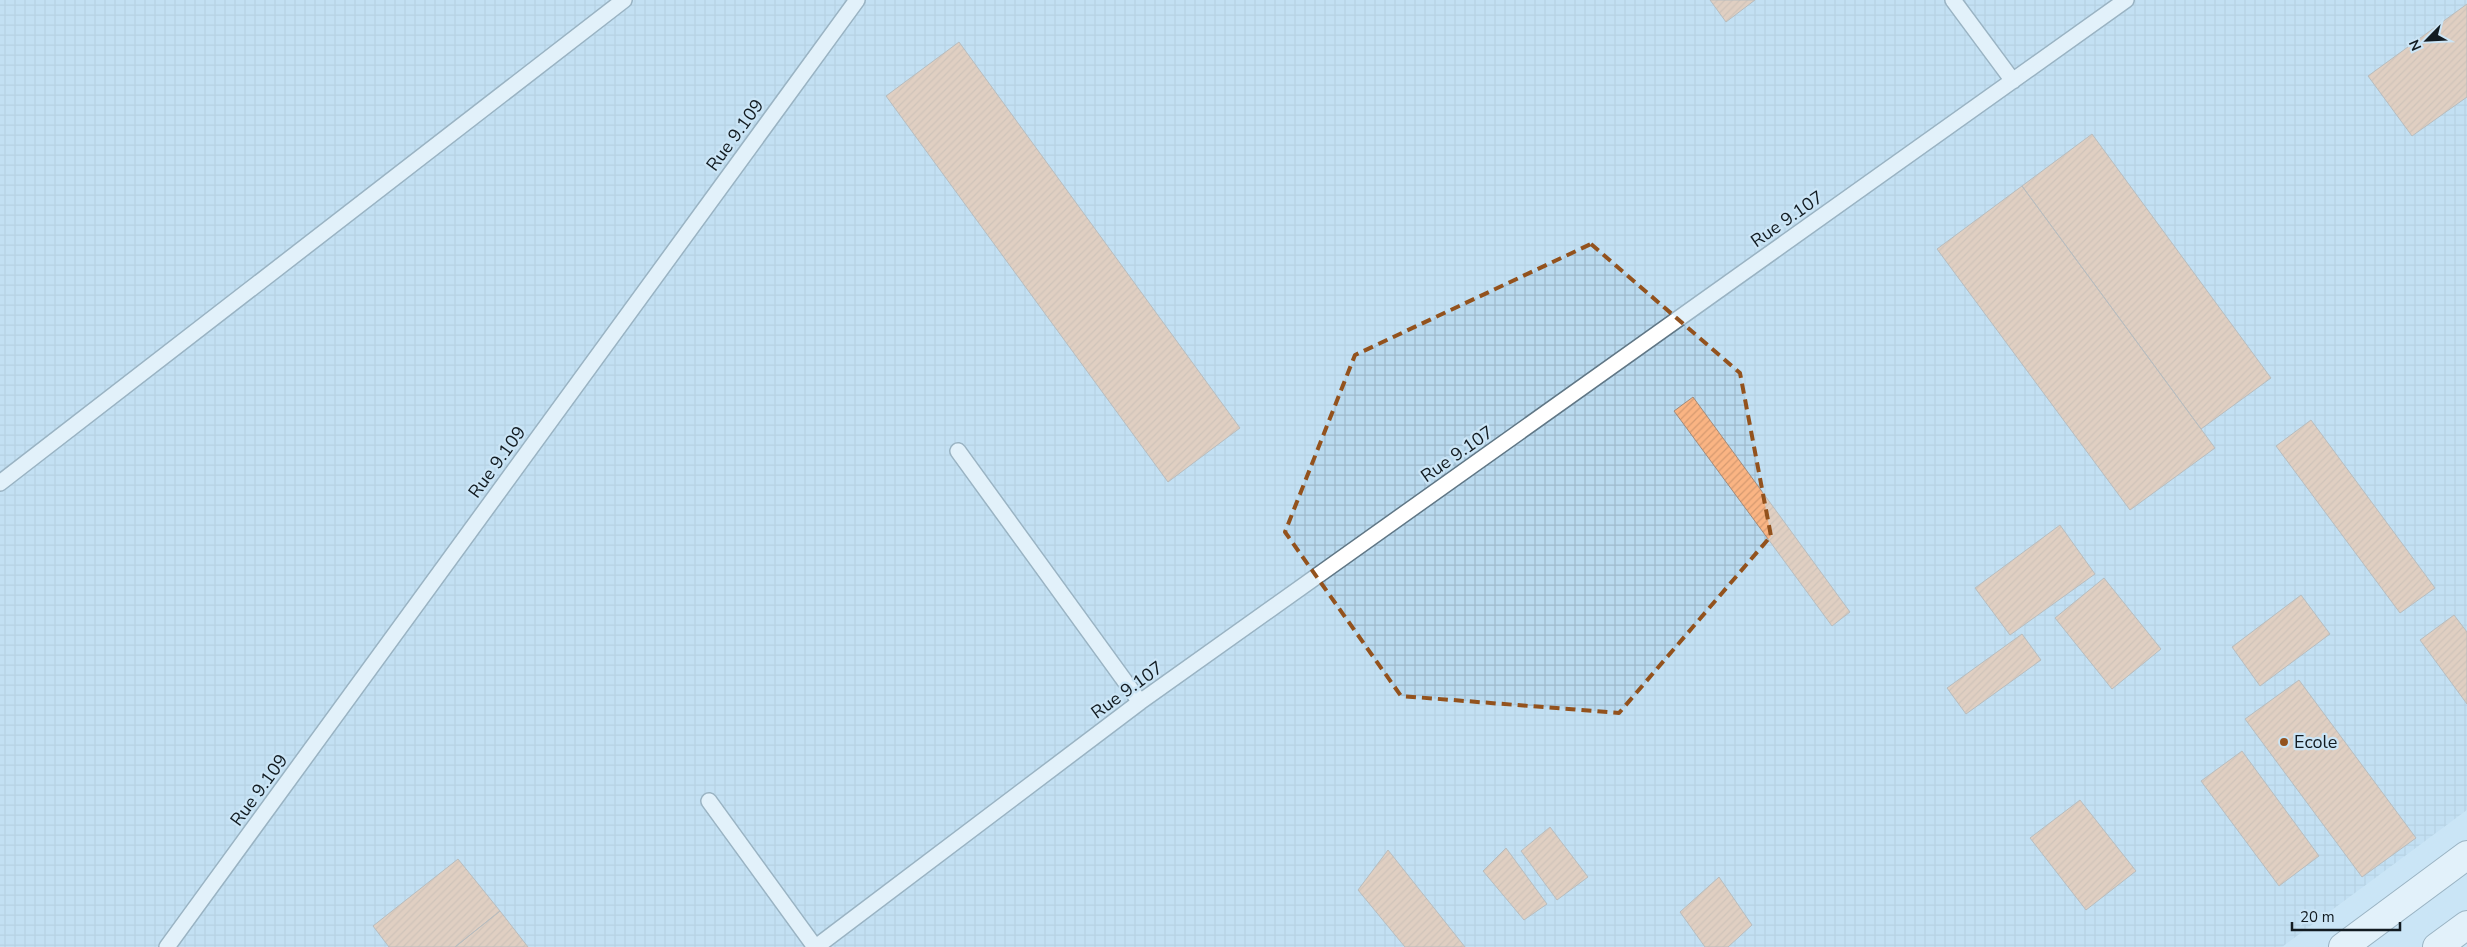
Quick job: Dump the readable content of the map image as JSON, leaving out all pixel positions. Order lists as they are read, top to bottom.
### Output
{
  "streets": {
    "lane": ["Rue 9.109", "Rue 9.107"]
  },
  "places": ["Ecole"],
  "scale_bar": "20 m",
  "north": "bottom left"
}
